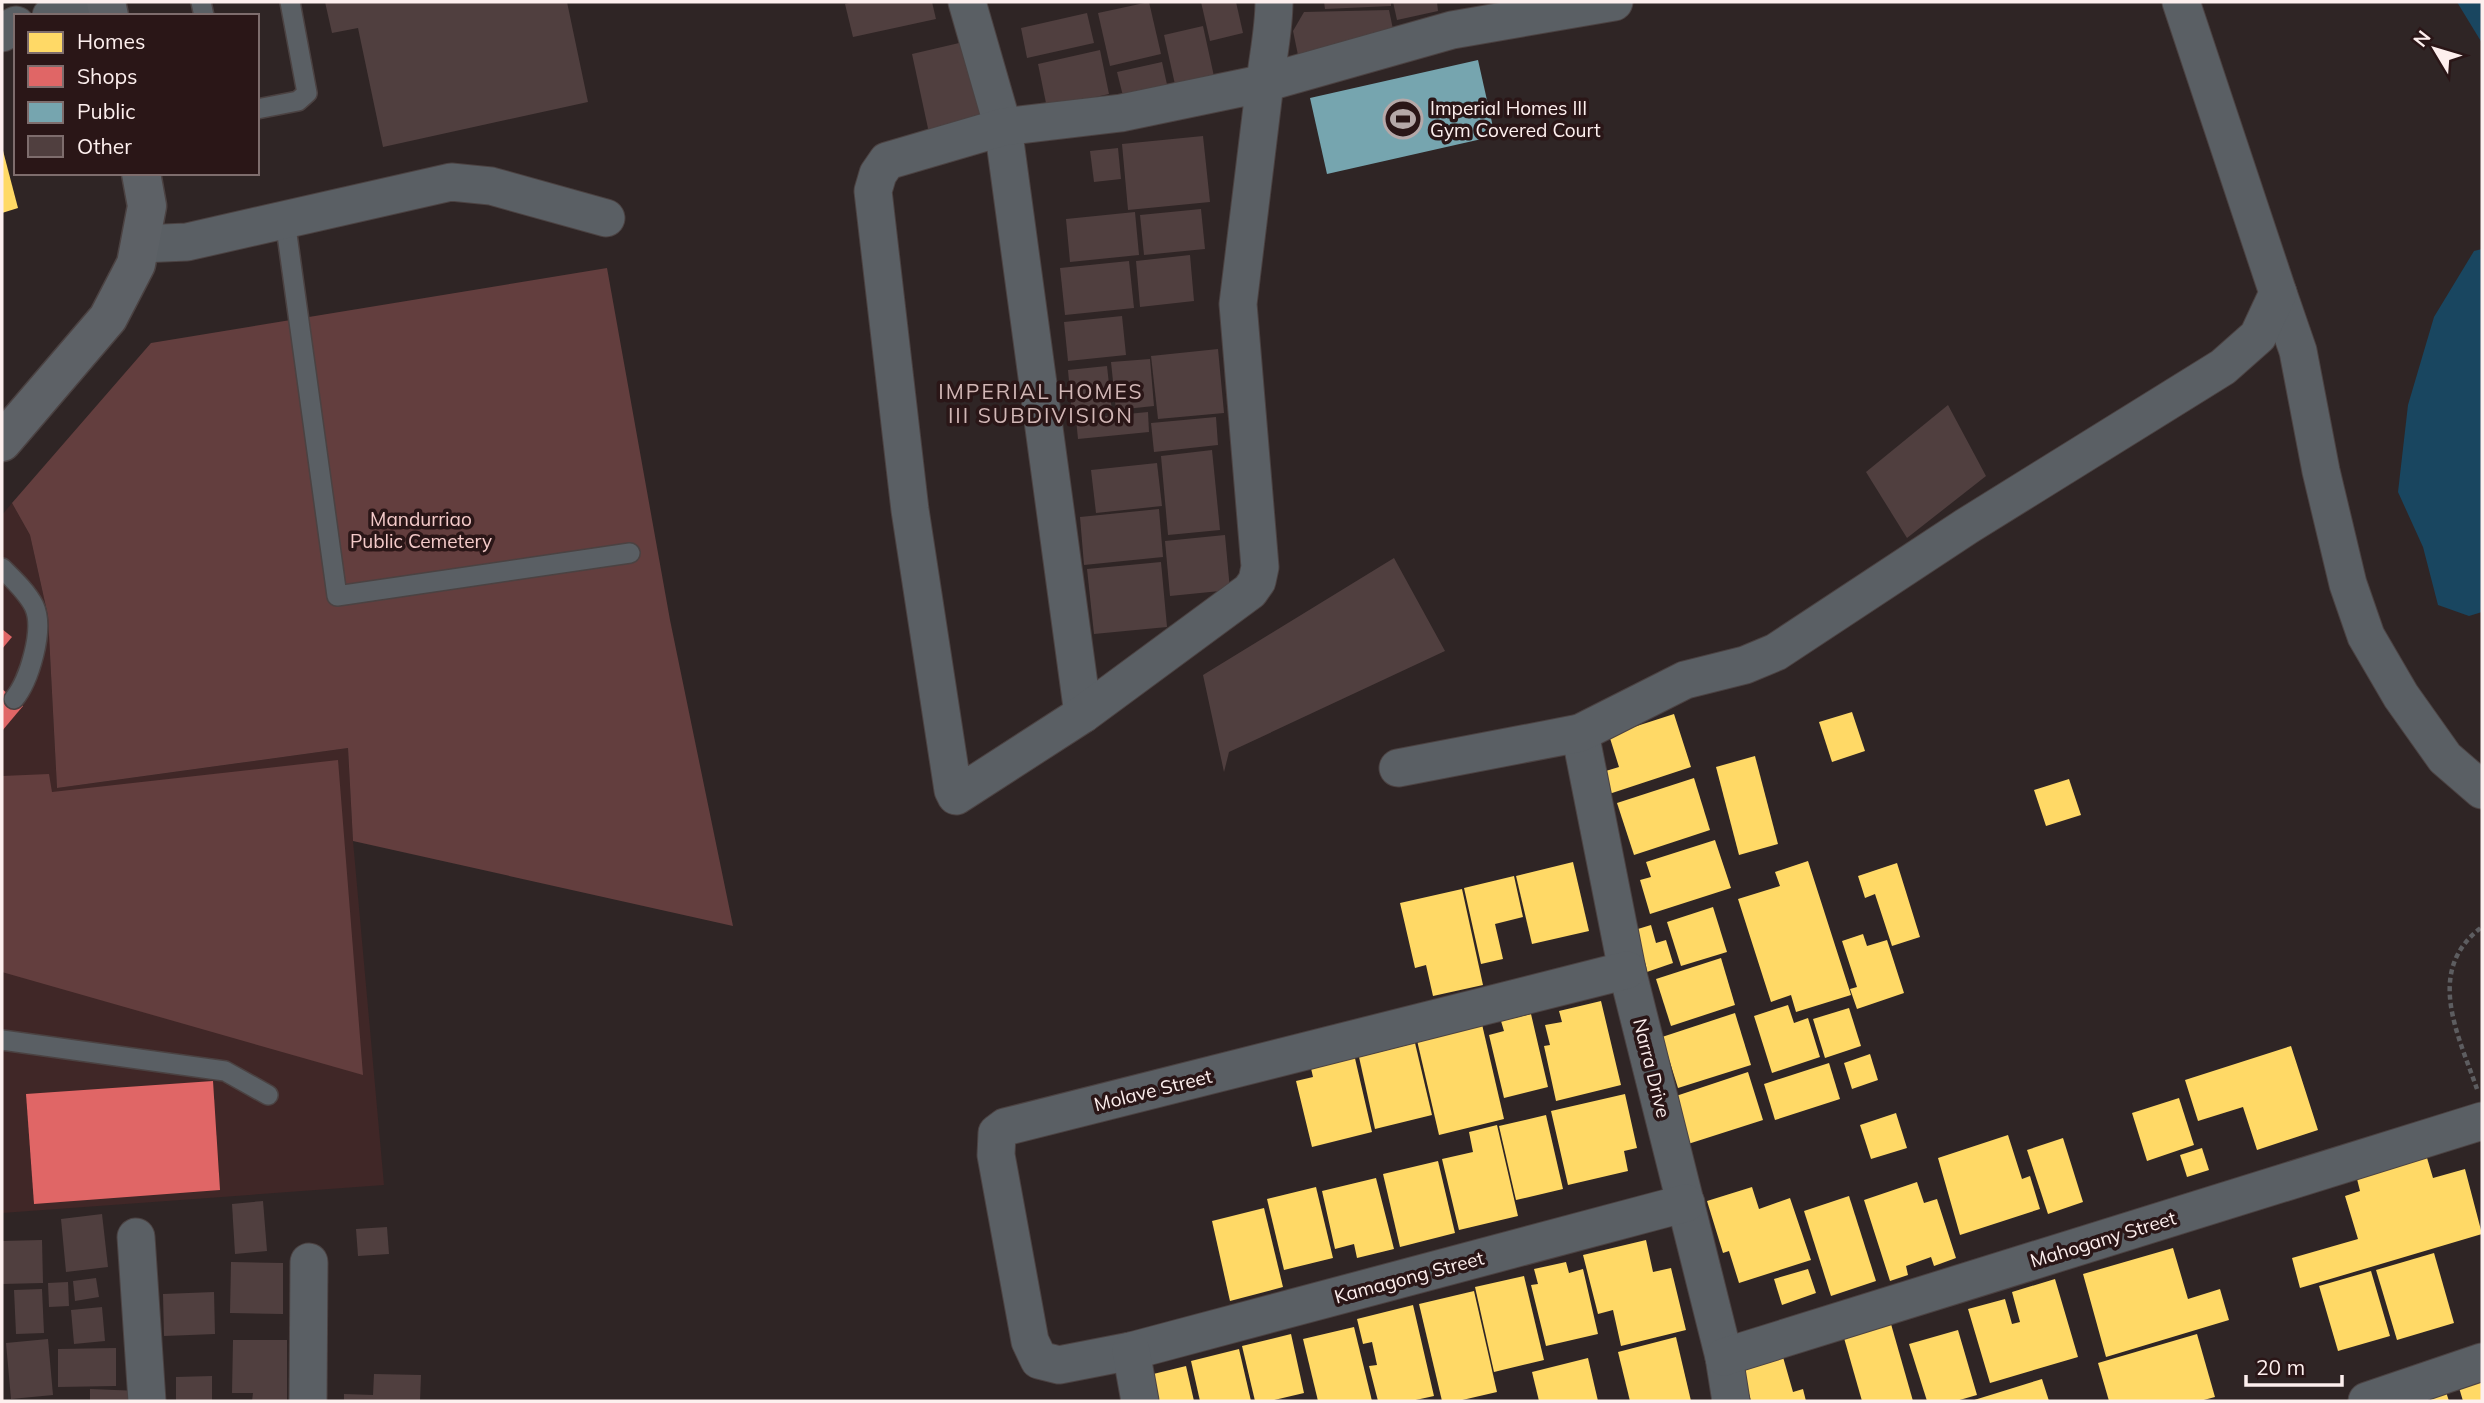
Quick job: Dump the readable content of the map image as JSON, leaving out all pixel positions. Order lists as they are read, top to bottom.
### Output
{
  "streets": {
    "street": [
      "Narra Drive",
      "Molave Street",
      "Mahogany Street",
      "Kamagong Street"
    ]
  },
  "crossings": [
    ["Narra Drive", "Molave Street"],
    ["Narra Drive", "Mahogany Street"],
    ["Narra Drive", "Kamagong Street"],
    ["Molave Street", "Kamagong Street"]
  ],
  "districts": ["IMPERIAL HOMES III SUBDIVISION"],
  "parks": ["Mandurriao Public Cemetery"],
  "places": {
    "sports": ["Imperial Homes III Gym Covered Court"]
  },
  "legend": [
    "Homes",
    "Shops",
    "Public",
    "Other"
  ],
  "scale_bar": "20 m",
  "north": "top left"
}
